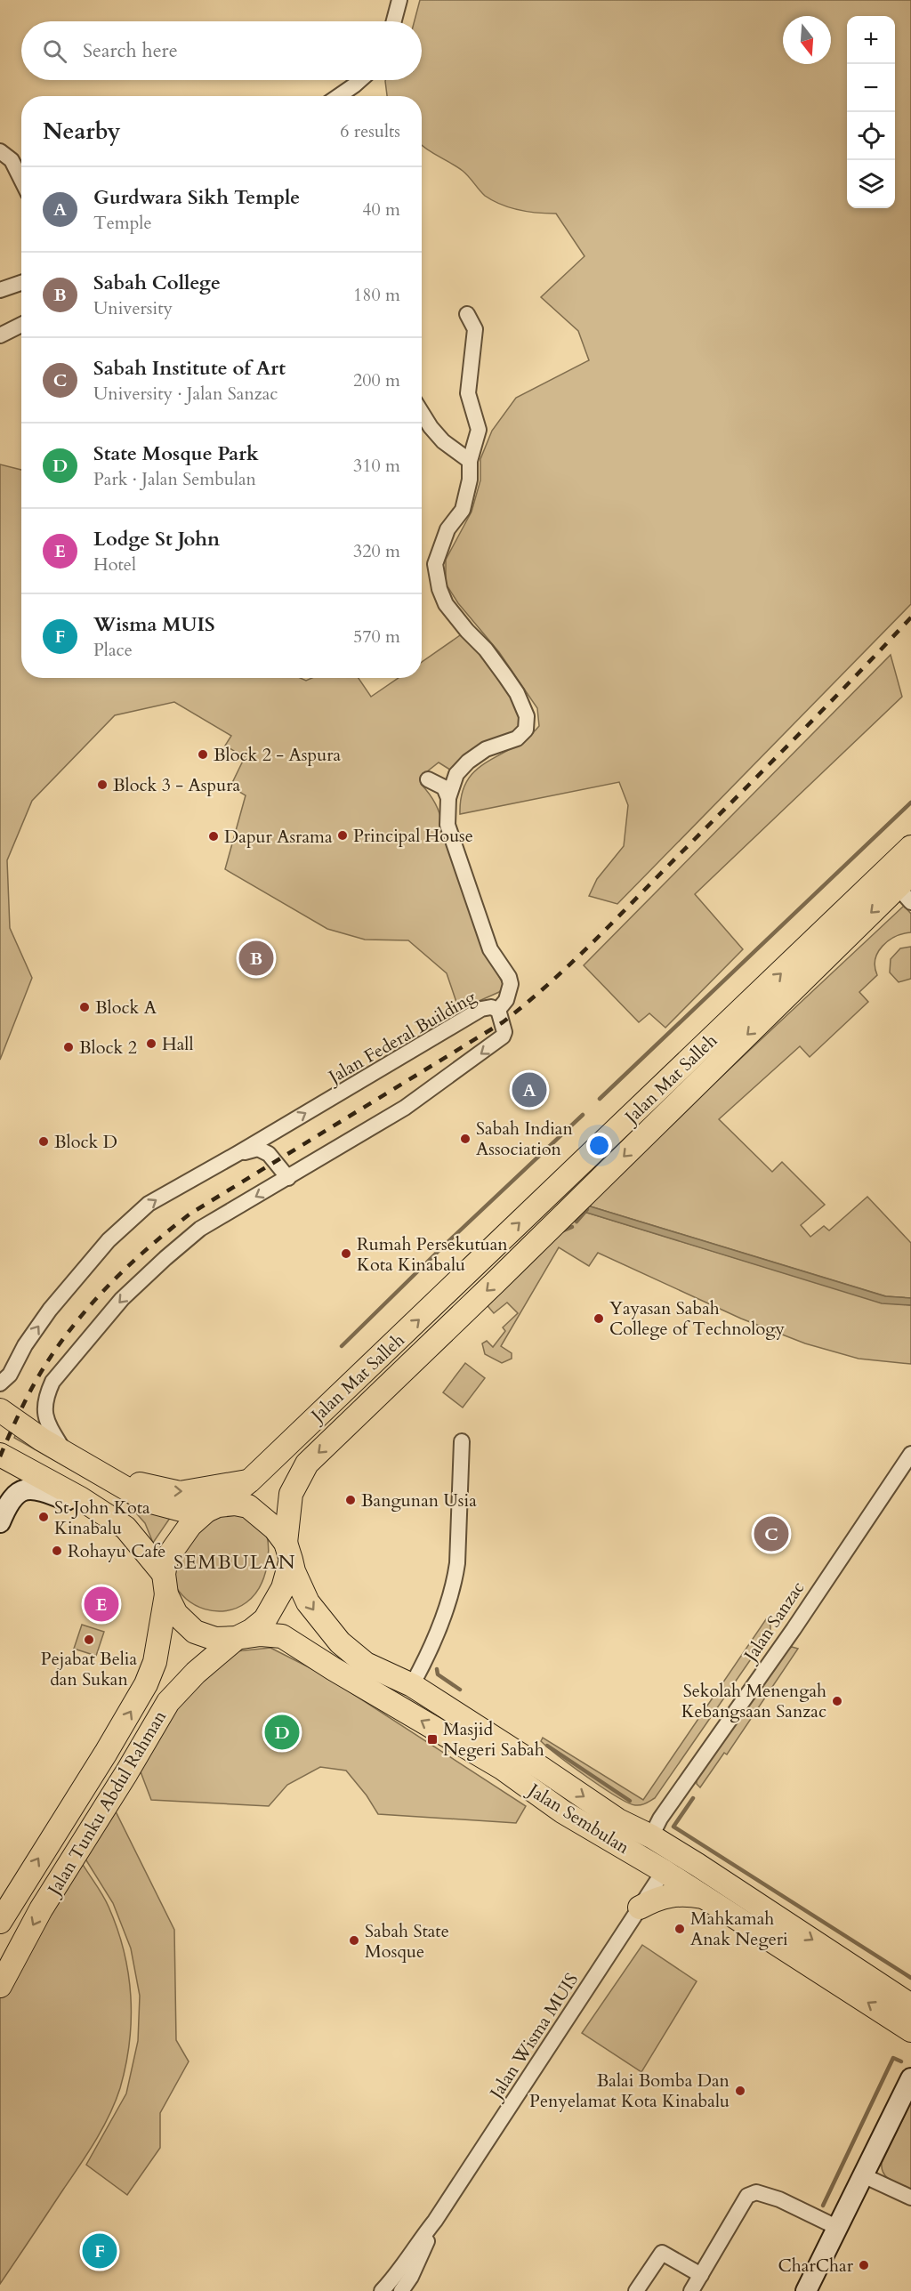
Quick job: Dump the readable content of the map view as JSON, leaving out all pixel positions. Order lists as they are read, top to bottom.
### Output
{
  "streets": {
    "main road": ["Jalan Mat Salleh", "Jalan Tunku Abdul Rahman", "Jalan Sembulan"],
    "street": ["Jalan Federal Building", "Jalan Sanzac", "Jalan Wisma MUIS"]
  },
  "crossings": [
    ["Jalan Mat Salleh", "Jalan Tunku Abdul Rahman"],
    ["Jalan Mat Salleh", "Jalan Sembulan"],
    ["Jalan Sanzac", "Jalan Sembulan"],
    ["Jalan Tunku Abdul Rahman", "Jalan Sembulan"],
    ["Jalan Sembulan", "Jalan Wisma MUIS"]
  ],
  "districts": ["SEMBULAN"],
  "places": {
    "other": [
      "Block 2 - Aspura",
      "Block 3 - Aspura",
      "Principal House",
      "Dapur Asrama",
      "Block A",
      "Hall",
      "Block 2",
      "Sabah Indian Association",
      "Block D",
      "Rumah Persekutuan Kota Kinabalu",
      "Yayasan Sabah College of Technology",
      "Bangunan Usia",
      "St John Kota Kinabalu",
      "Rohayu Cafe",
      "Pejabat Belia dan Sukan",
      "Sekolah Menengah Kebangsaan Sanzac",
      "Mahkamah Anak Negeri",
      "Sabah State Mosque",
      "Balai Bomba Dan Penyelamat Kota Kinabalu",
      "CharChar"
    ],
    "transit": ["Masjid Negeri Sabah"]
  },
  "north": "bottom",
  "page": {
    "map_buttons": ["+", "−"],
    "search": "Search here",
    "heading": ["Nearby", "6 results"],
    "list": [
      {
        "mark": "A",
        "name": "Gurdwara Sikh Temple",
        "note": "Temple",
        "value": "40 m"
      },
      {
        "mark": "B",
        "name": "Sabah College",
        "note": "University",
        "value": "180 m"
      },
      {
        "mark": "C",
        "name": "Sabah Institute of Art",
        "note": "University · Jalan Sanzac",
        "value": "200 m"
      },
      {
        "mark": "D",
        "name": "State Mosque Park",
        "note": "Park · Jalan Sembulan",
        "value": "310 m"
      },
      {
        "mark": "E",
        "name": "Lodge St John",
        "note": "Hotel",
        "value": "320 m"
      },
      {
        "mark": "F",
        "name": "Wisma MUIS",
        "note": "Place",
        "value": "570 m"
      }
    ],
    "pins": [
      "B",
      "A",
      "C",
      "E",
      "D",
      "F"
    ]
  }
}
